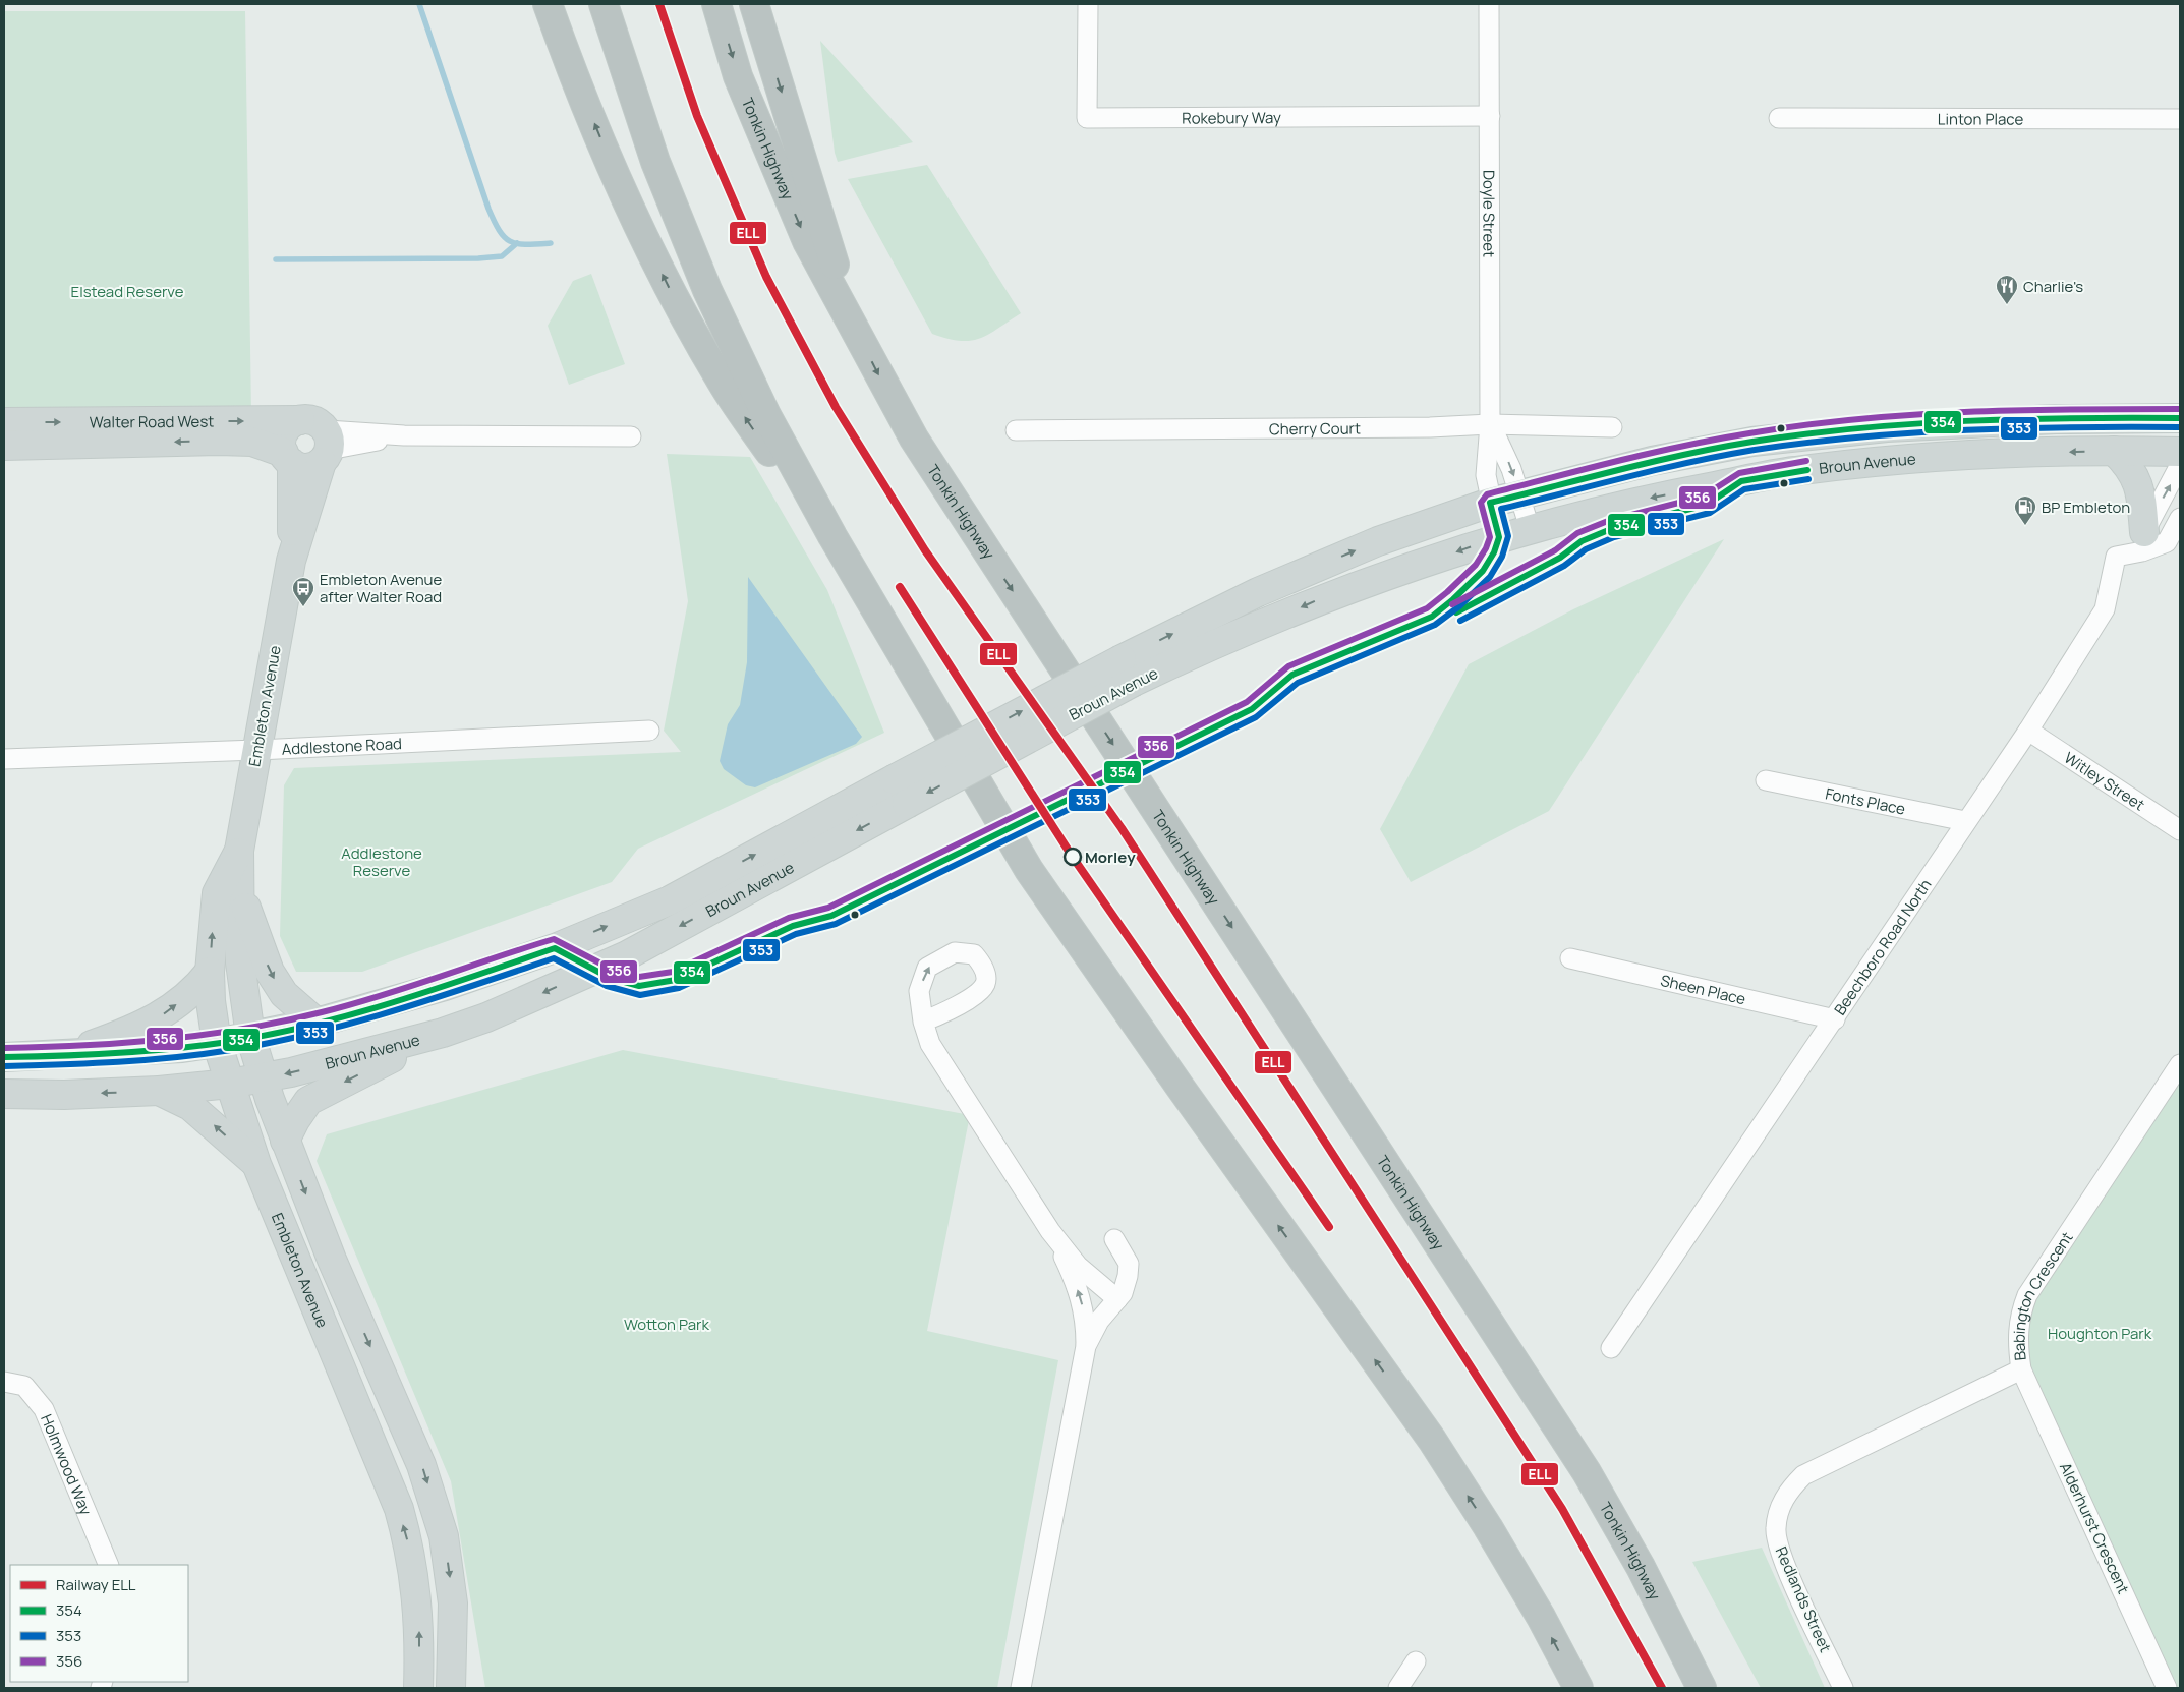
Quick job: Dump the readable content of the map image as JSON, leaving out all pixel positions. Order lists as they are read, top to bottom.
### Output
{
  "streets": {
    "highway": ["Tonkin Highway"],
    "main road": ["Walter Road West", "Broun Avenue", "Embleton Avenue"],
    "street": [
      "Rokebury Way",
      "Linton Place",
      "Doyle Street",
      "Cherry Court",
      "Addlestone Road",
      "Witley Street",
      "Fonts Place",
      "Beechboro Road North",
      "Sheen Place",
      "Babington Crescent",
      "Holmwood Way",
      "Alderhurst Crescent",
      "Redlands Street"
    ]
  },
  "crossings": [
    ["Rokebury Way", "Doyle Street"],
    ["Doyle Street", "Cherry Court"],
    ["Doyle Street", "Broun Avenue"],
    ["Walter Road West", "Embleton Avenue"],
    ["Broun Avenue", "Embleton Avenue"],
    ["Embleton Avenue", "Addlestone Road"],
    ["Witley Street", "Beechboro Road North"],
    ["Fonts Place", "Beechboro Road North"],
    ["Beechboro Road North", "Sheen Place"],
    ["Babington Crescent", "Alderhurst Crescent"],
    ["Babington Crescent", "Redlands Street"]
  ],
  "parks": [
    "Elstead Reserve",
    "Addlestone Reserve",
    "Wotton Park",
    "Houghton Park"
  ],
  "places": {
    "restaurant": ["Charlie's"],
    "fuel station": ["BP Embleton"],
    "bus stop": ["Embleton Avenue after Walter Road"],
    "other": ["Morley"]
  },
  "lines": [
    "rail line ELL",
    "transit line 356",
    "transit line 354",
    "transit line 353"
  ],
  "legend": [
    "Railway ELL",
    "354",
    "353",
    "356"
  ]
}
